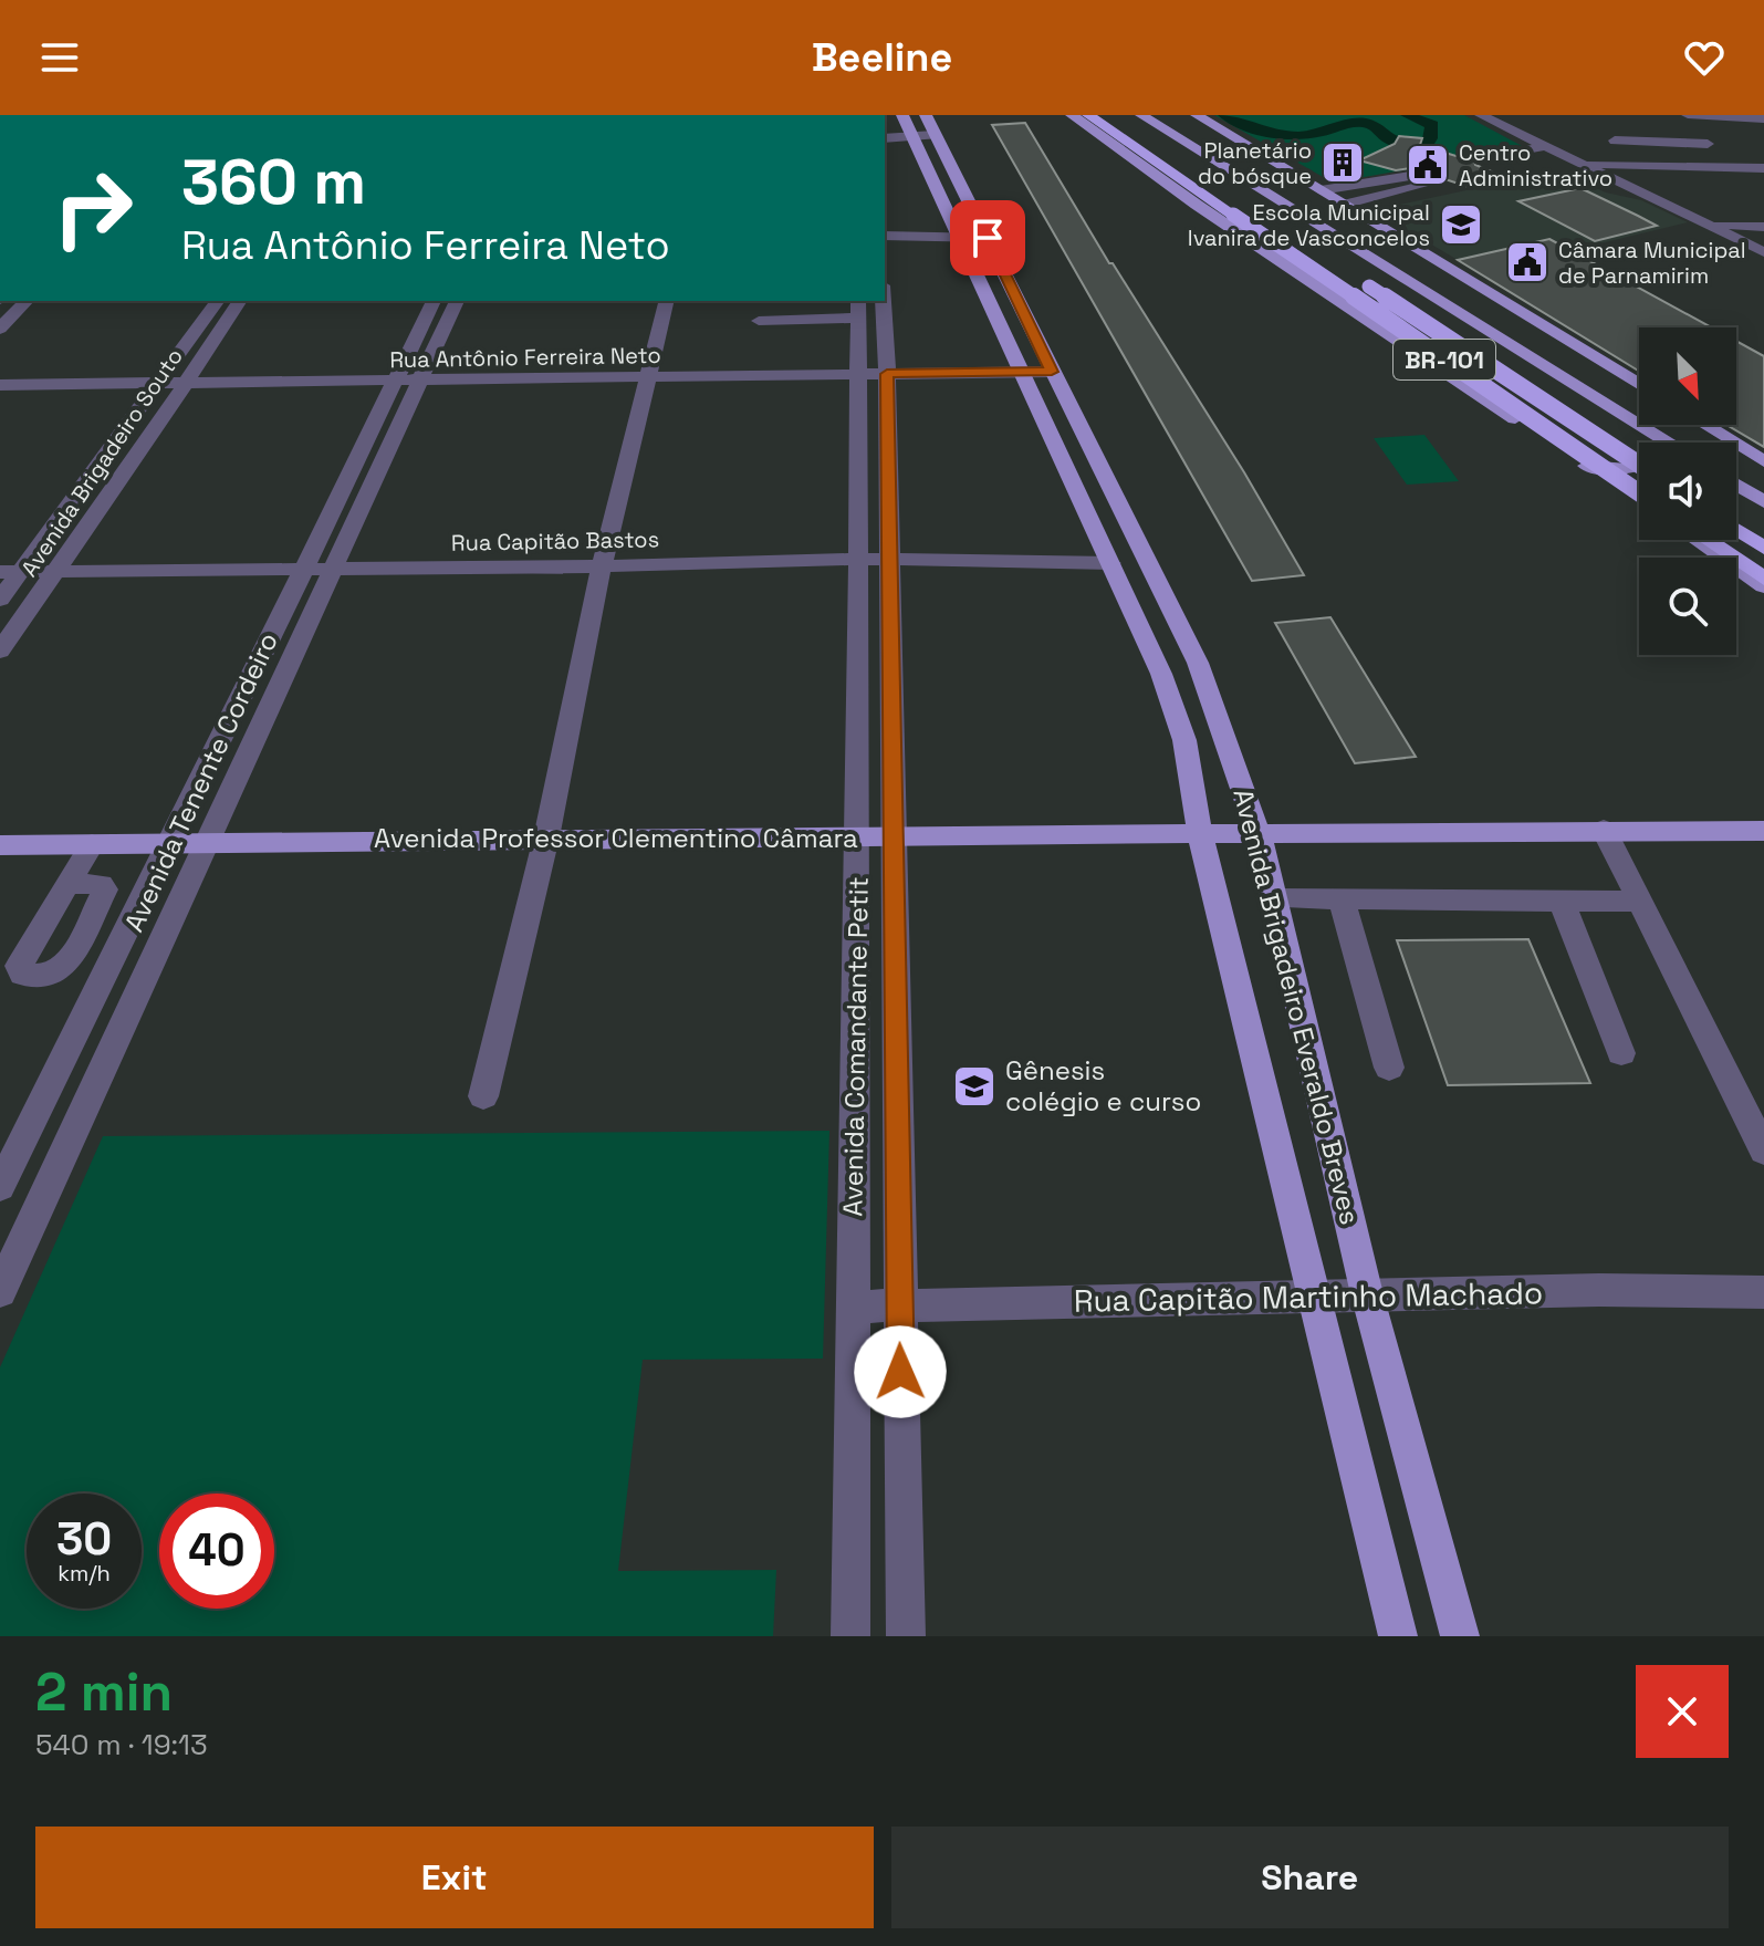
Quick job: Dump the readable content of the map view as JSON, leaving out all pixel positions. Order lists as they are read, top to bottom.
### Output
{
  "streets": {
    "highway": ["BR-101"],
    "main road": ["Avenida Professor Clementino Câmara", "Avenida Brigadeiro Everaldo Breves"],
    "street": [
      "Rua Antônio Ferreira Neto",
      "Avenida Brigadeiro Souto",
      "Rua Capitão Bastos",
      "Avenida Tenente Cordeiro",
      "Avenida Comandante Petit",
      "Rua Capitão Martinho Machado"
    ]
  },
  "crossings": [
    ["Rua Antônio Ferreira Neto", "Avenida Brigadeiro Souto"],
    ["Rua Antônio Ferreira Neto", "Avenida Tenente Cordeiro"],
    ["Rua Antônio Ferreira Neto", "Avenida Brigadeiro Everaldo Breves"],
    ["Rua Antônio Ferreira Neto", "Avenida Comandante Petit"],
    ["Avenida Brigadeiro Souto", "Rua Capitão Bastos"],
    ["Rua Capitão Bastos", "Avenida Tenente Cordeiro"],
    ["Rua Capitão Bastos", "Avenida Brigadeiro Everaldo Breves"],
    ["Rua Capitão Bastos", "Avenida Comandante Petit"],
    ["Avenida Tenente Cordeiro", "Avenida Professor Clementino Câmara"],
    ["Avenida Professor Clementino Câmara", "Avenida Brigadeiro Everaldo Breves"],
    ["Avenida Professor Clementino Câmara", "Avenida Comandante Petit"],
    ["Avenida Brigadeiro Everaldo Breves", "Rua Capitão Martinho Machado"],
    ["Avenida Comandante Petit", "Rua Capitão Martinho Machado"]
  ],
  "places": {
    "building": ["Planetário do bósque"],
    "public building": ["Centro Administrativo", "Câmara Municipal de Parnamirim"],
    "school or university": ["Escola Municipal Ivanira de Vasconcelos", "Gênesis colégio e curso"]
  },
  "north": "bottom right",
  "page": {
    "header": "Beeline",
    "turn": ["360 m", "Rua Antônio Ferreira Neto"],
    "speed": "30 km/h",
    "limit": "40",
    "heading": ["2 min", "540 m · 19:13"],
    "buttons": ["Exit", "Share"]
  }
}
